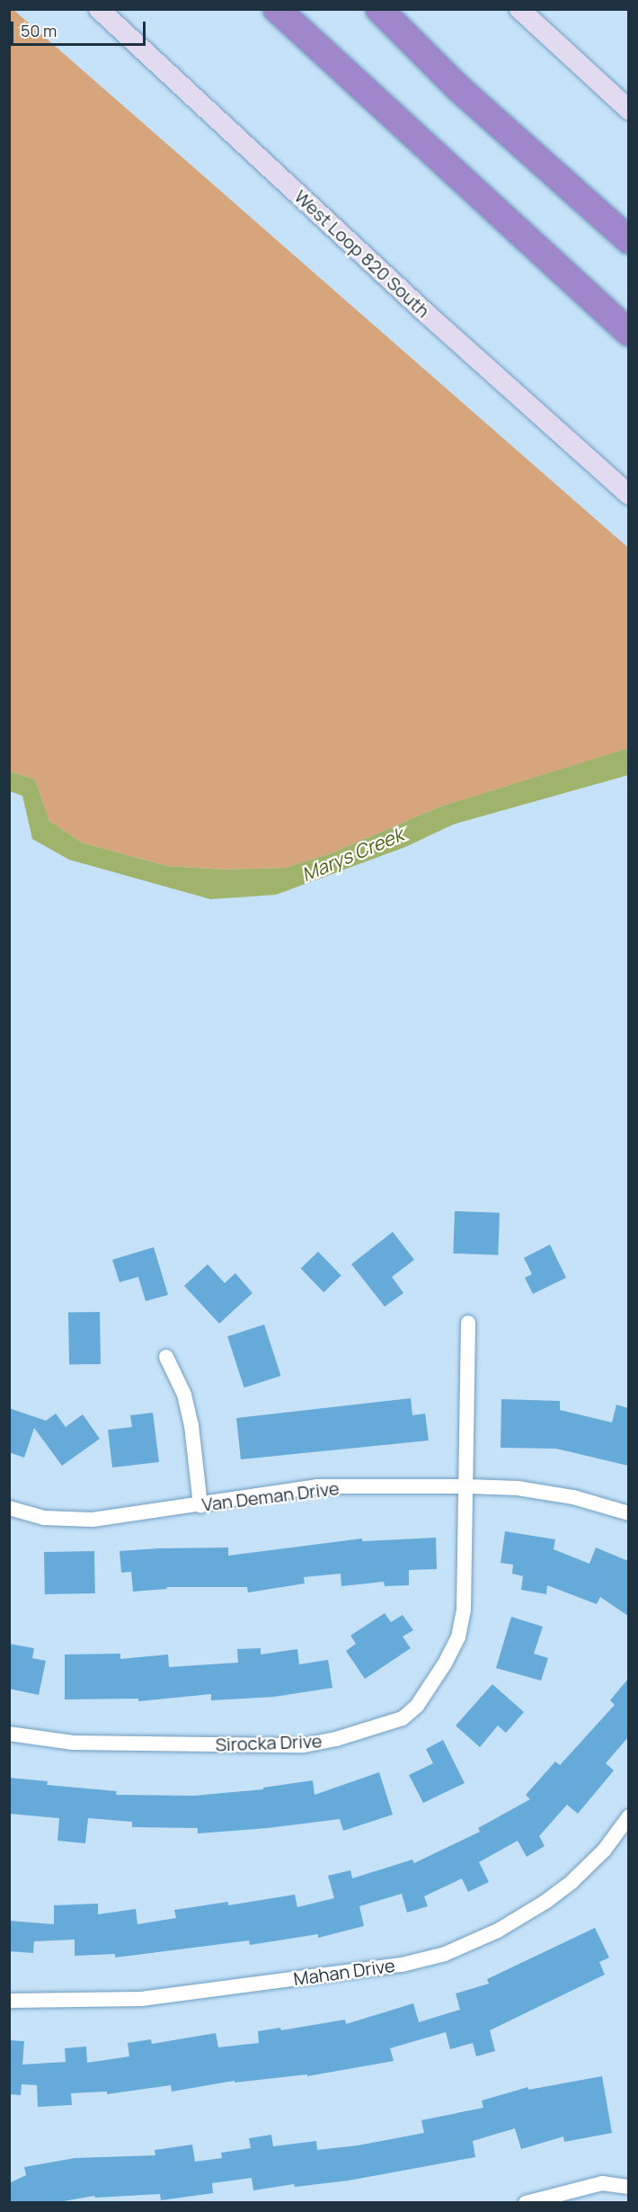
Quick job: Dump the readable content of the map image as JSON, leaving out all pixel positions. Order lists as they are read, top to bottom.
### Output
{
  "streets": {
    "main road": ["West Loop 820 South"],
    "street": ["Van Deman Drive", "Sirocka Drive", "Mahan Drive"]
  },
  "crossings": [
    ["Van Deman Drive", "Sirocka Drive"]
  ],
  "water": ["Marys Creek"],
  "scale_bar": "50 m"
}
